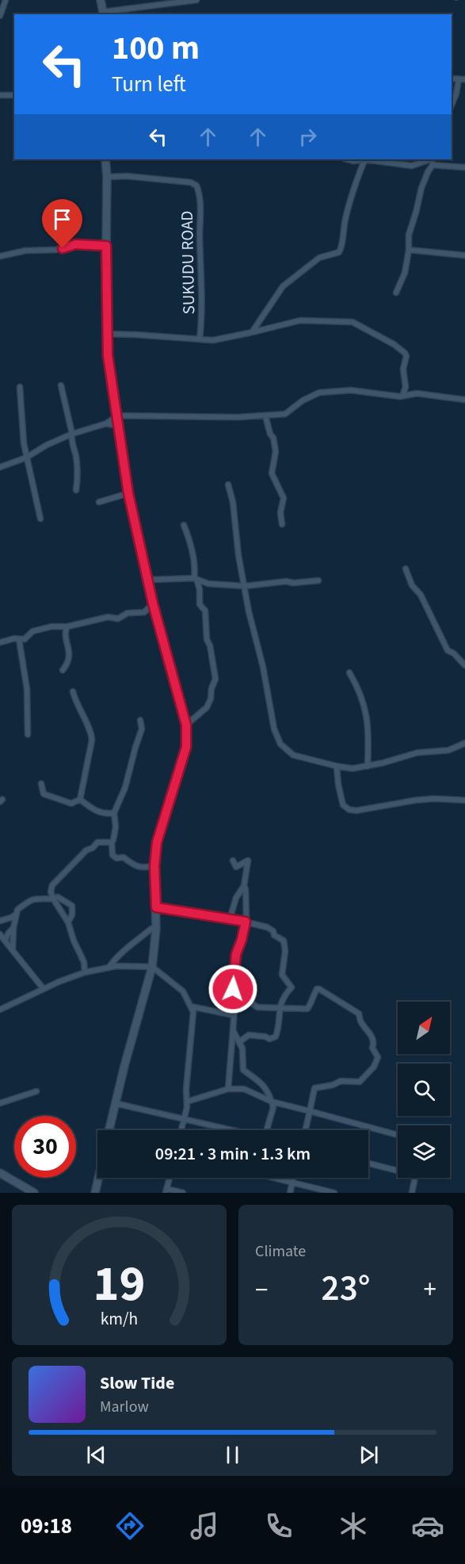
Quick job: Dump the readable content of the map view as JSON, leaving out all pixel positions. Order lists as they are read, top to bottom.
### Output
{
  "streets": {
    "street": ["SUKUDU ROAD"]
  },
  "north": "top right",
  "page": {
    "turn": ["100 m", "Turn left"],
    "limit": "30",
    "trip": "09:21 · 3 min · 1.3 km",
    "tile": "Climate",
    "heat": ["−", "23°", "+"],
    "song": ["Slow Tide", "Marlow"],
    "tabs": "09:18",
    "gauge": ["19", "km/h"]
  }
}
